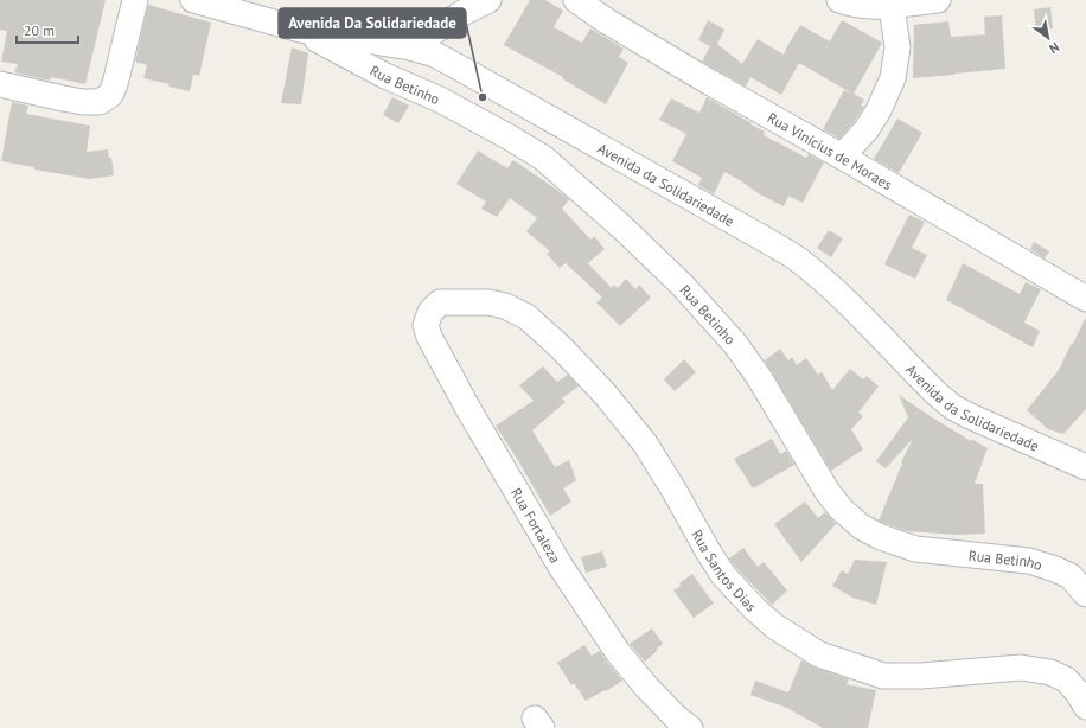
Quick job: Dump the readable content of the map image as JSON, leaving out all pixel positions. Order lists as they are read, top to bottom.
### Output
{
  "streets": {
    "street": [
      "Rua Betinho",
      "Rua Vinícius de Moraes",
      "Avenida da Solidariedade",
      "Rua Fortaleza",
      "Rua Santos Dias"
    ]
  },
  "crossings": [
    ["Rua Betinho", "Avenida da Solidariedade"],
    ["Rua Fortaleza", "Rua Santos Dias"]
  ],
  "places": ["Avenida Da Solidariedade"],
  "scale_bar": "20 m",
  "north": "bottom right"
}
